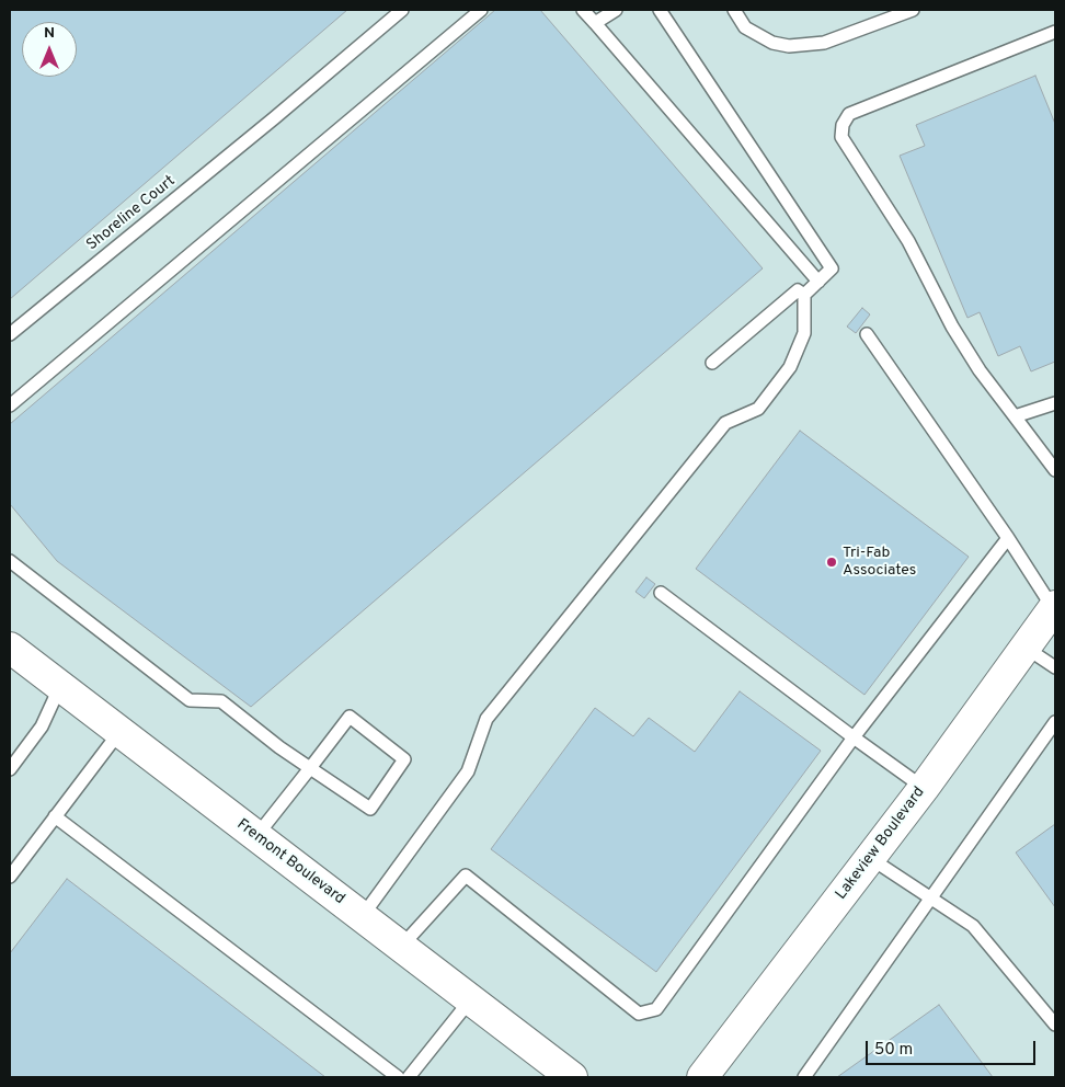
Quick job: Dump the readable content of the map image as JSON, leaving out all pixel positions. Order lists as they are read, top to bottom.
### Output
{
  "streets": {
    "main road": ["Lakeview Boulevard", "Fremont Boulevard"],
    "lane": ["Shoreline Court"]
  },
  "places": ["Tri-Fab Associates"],
  "scale_bar": "50 m",
  "north": "top"
}
